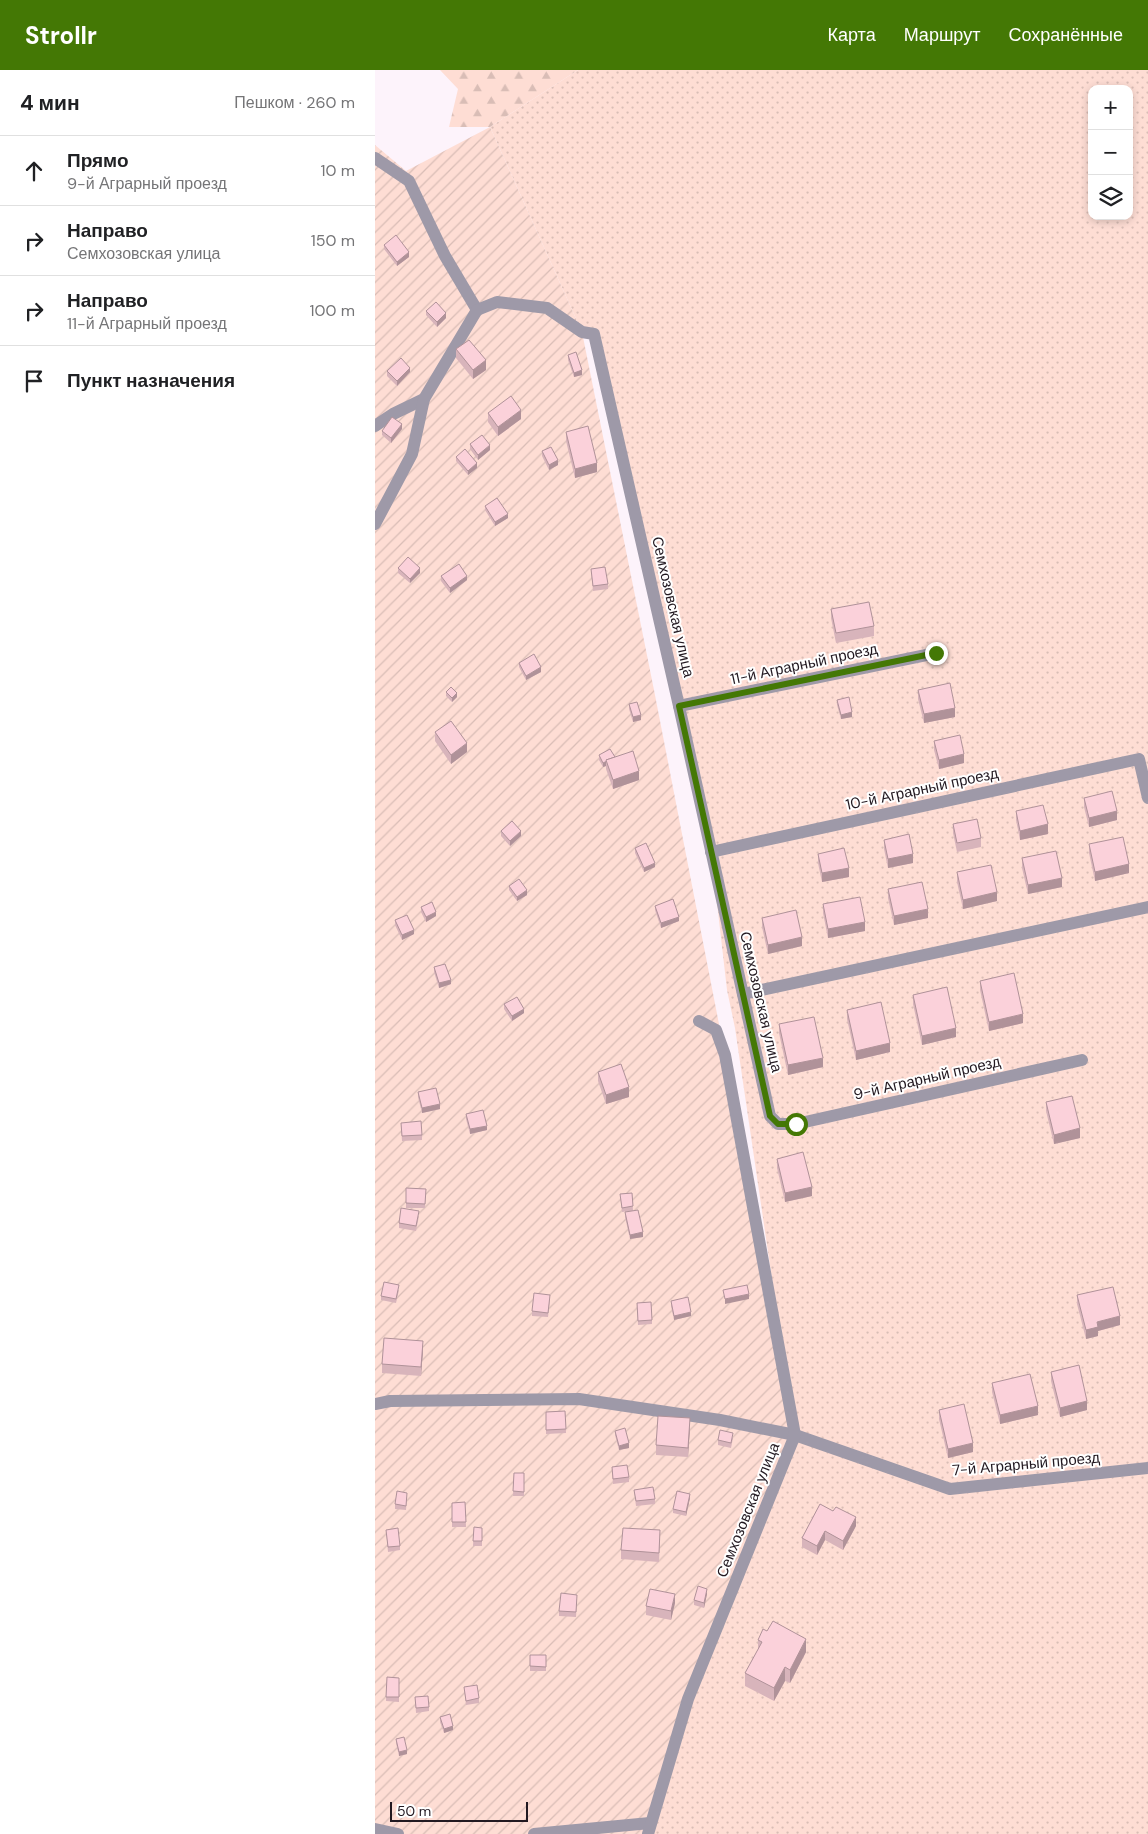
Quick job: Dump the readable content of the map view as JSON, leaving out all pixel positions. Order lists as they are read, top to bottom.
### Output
{
  "streets": {
    "street": [
      "Семхозовская улица",
      "11-й Аграрный проезд",
      "10-й Аграрный проезд",
      "9-й Аграрный проезд",
      "7-й Аграрный проезд"
    ]
  },
  "crossings": [
    ["Семхозовская улица", "11-й Аграрный проезд"],
    ["Семхозовская улица", "10-й Аграрный проезд"],
    ["Семхозовская улица", "9-й Аграрный проезд"],
    ["Семхозовская улица", "7-й Аграрный проезд"]
  ],
  "scale_bar": "50 m",
  "page": {
    "header": "Strollr",
    "nav": ["Карта", "Маршрут", "Сохранённые"],
    "heading": ["4 мин", "Пешком · 260 m"],
    "map_buttons": ["+", "−"],
    "list": [
      ["Прямо", "9-й Аграрный проезд", "10 m"],
      ["Направо", "Семхозовская улица", "150 m"],
      ["Направо", "11-й Аграрный проезд", "100 m"],
      "Пункт назначения"
    ],
    "scale": "50 m"
  }
}
